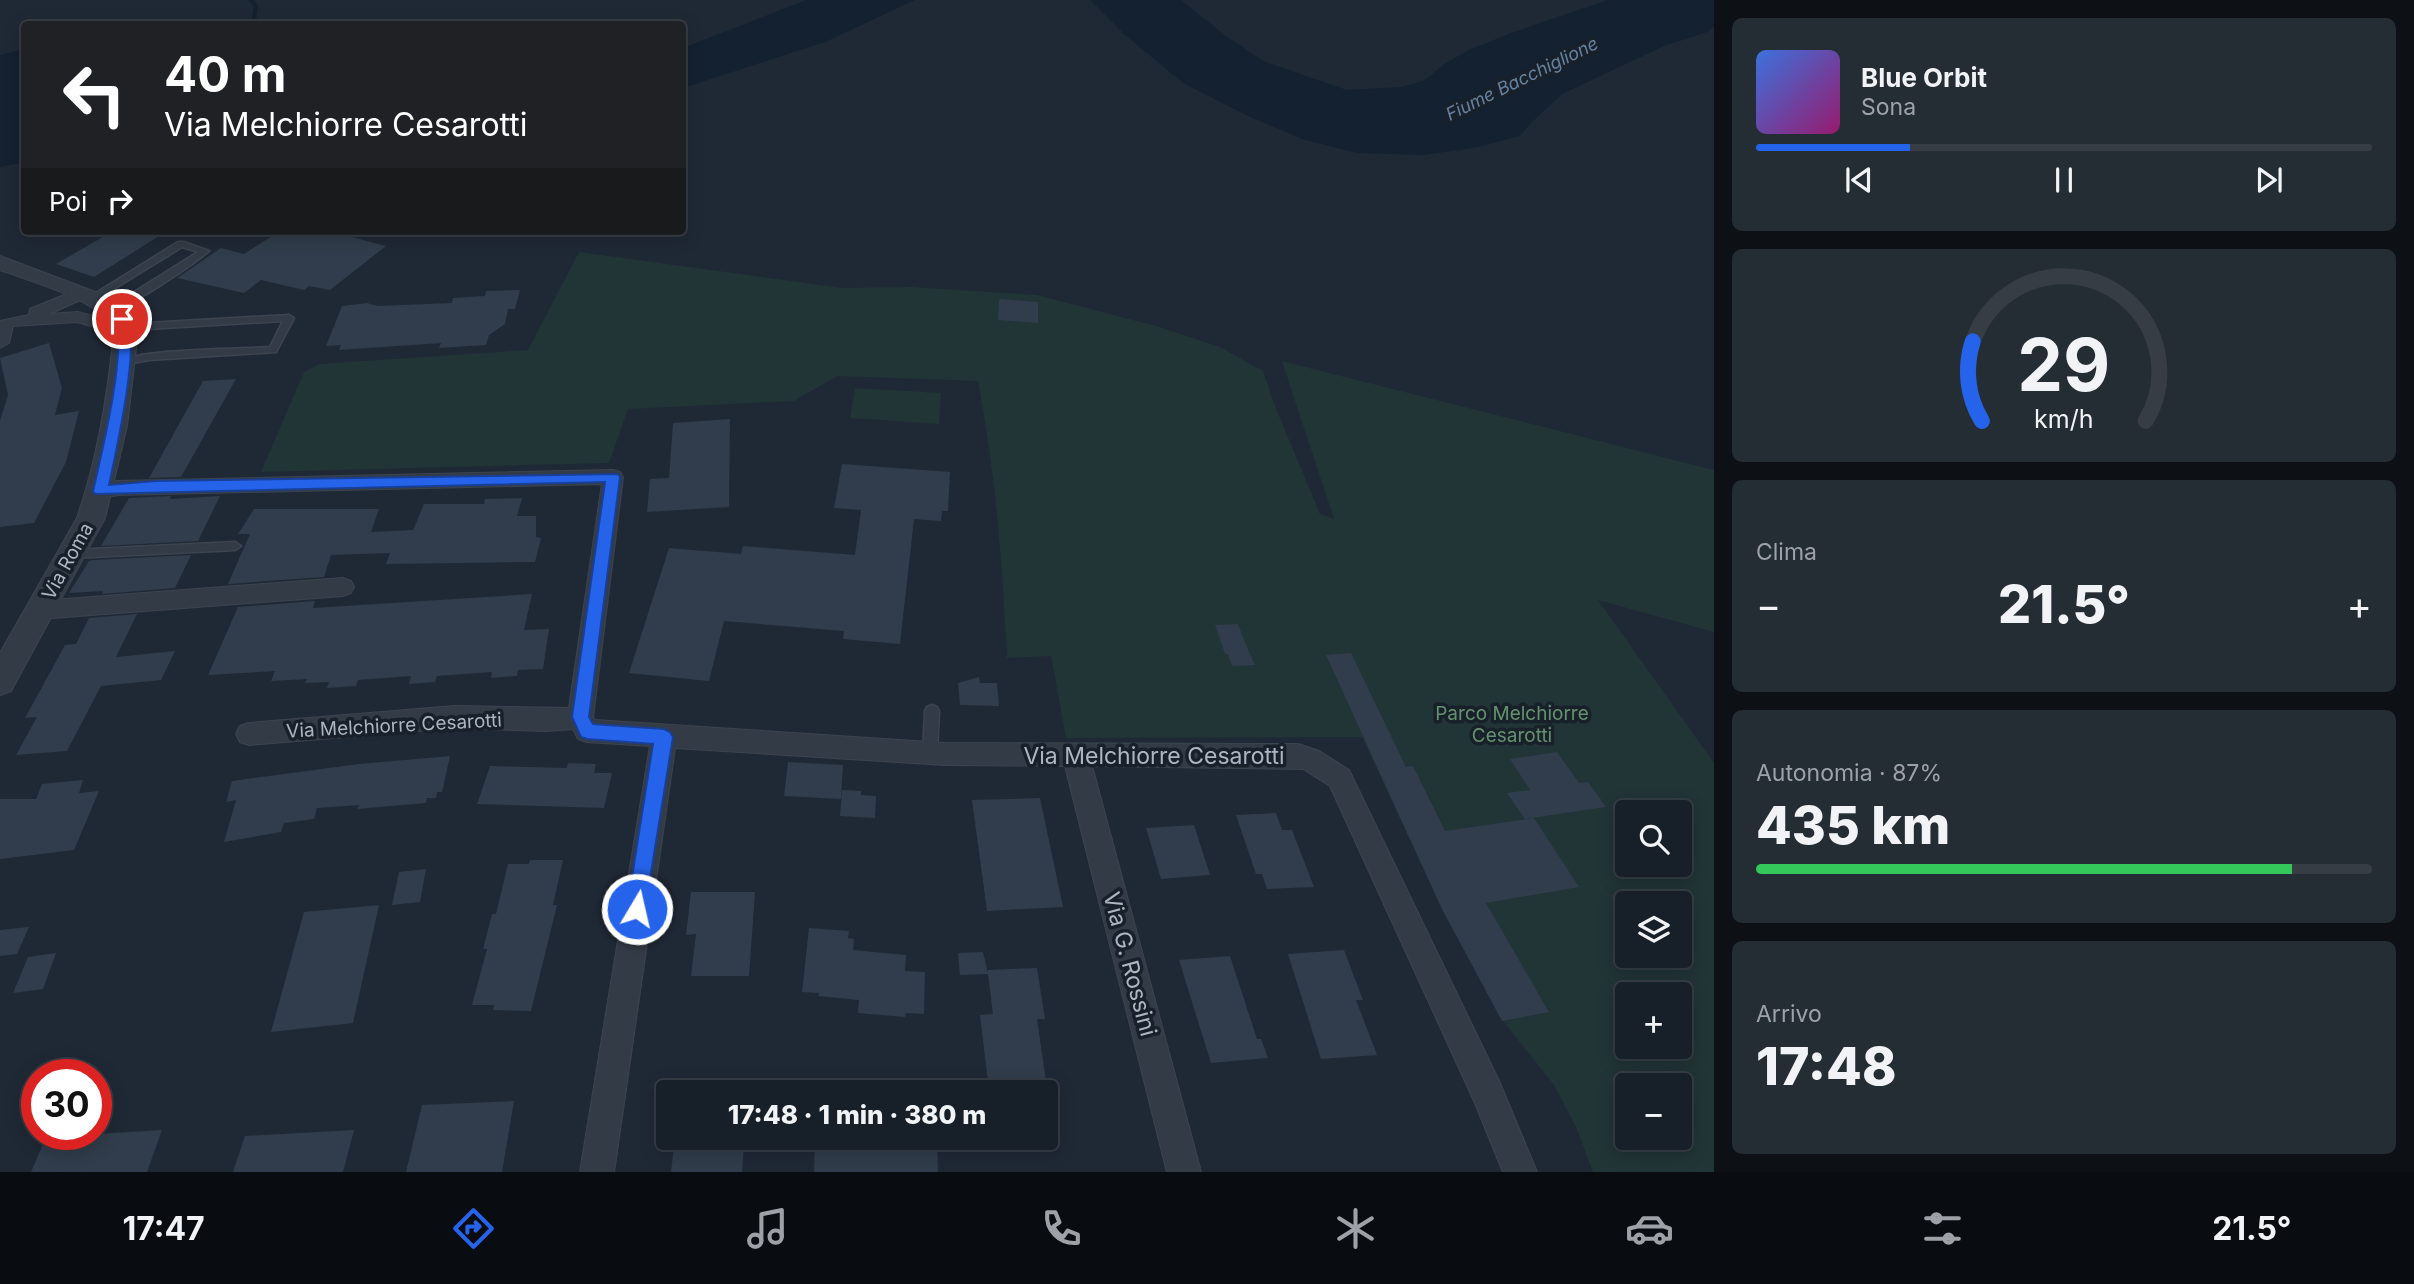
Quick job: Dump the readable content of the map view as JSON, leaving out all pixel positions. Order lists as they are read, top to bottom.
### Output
{
  "streets": {
    "street": ["Via Roma", "Via Melchiorre Cesarotti", "Via G. Rossini"]
  },
  "crossings": [
    ["Via Melchiorre Cesarotti", "Via G. Rossini"]
  ],
  "water": ["Fiume Bacchiglione"],
  "parks": ["Parco Melchiorre Cesarotti"],
  "page": {
    "turn": ["40 m", "Via Melchiorre Cesarotti"],
    "song": ["Blue Orbit", "Sona"],
    "then": "Poi",
    "tile": [
      "Clima",
      ["Autonomia · 87%", "435 km"],
      ["Arrivo", "17:48"]
    ],
    "heat": ["−", "21.5°", "+"],
    "map_buttons": ["+", "−"],
    "limit": "30",
    "trip": "17:48 · 1 min · 380 m",
    "tabs": ["17:47", "21.5°"],
    "gauge": ["29", "km/h"]
  }
}
